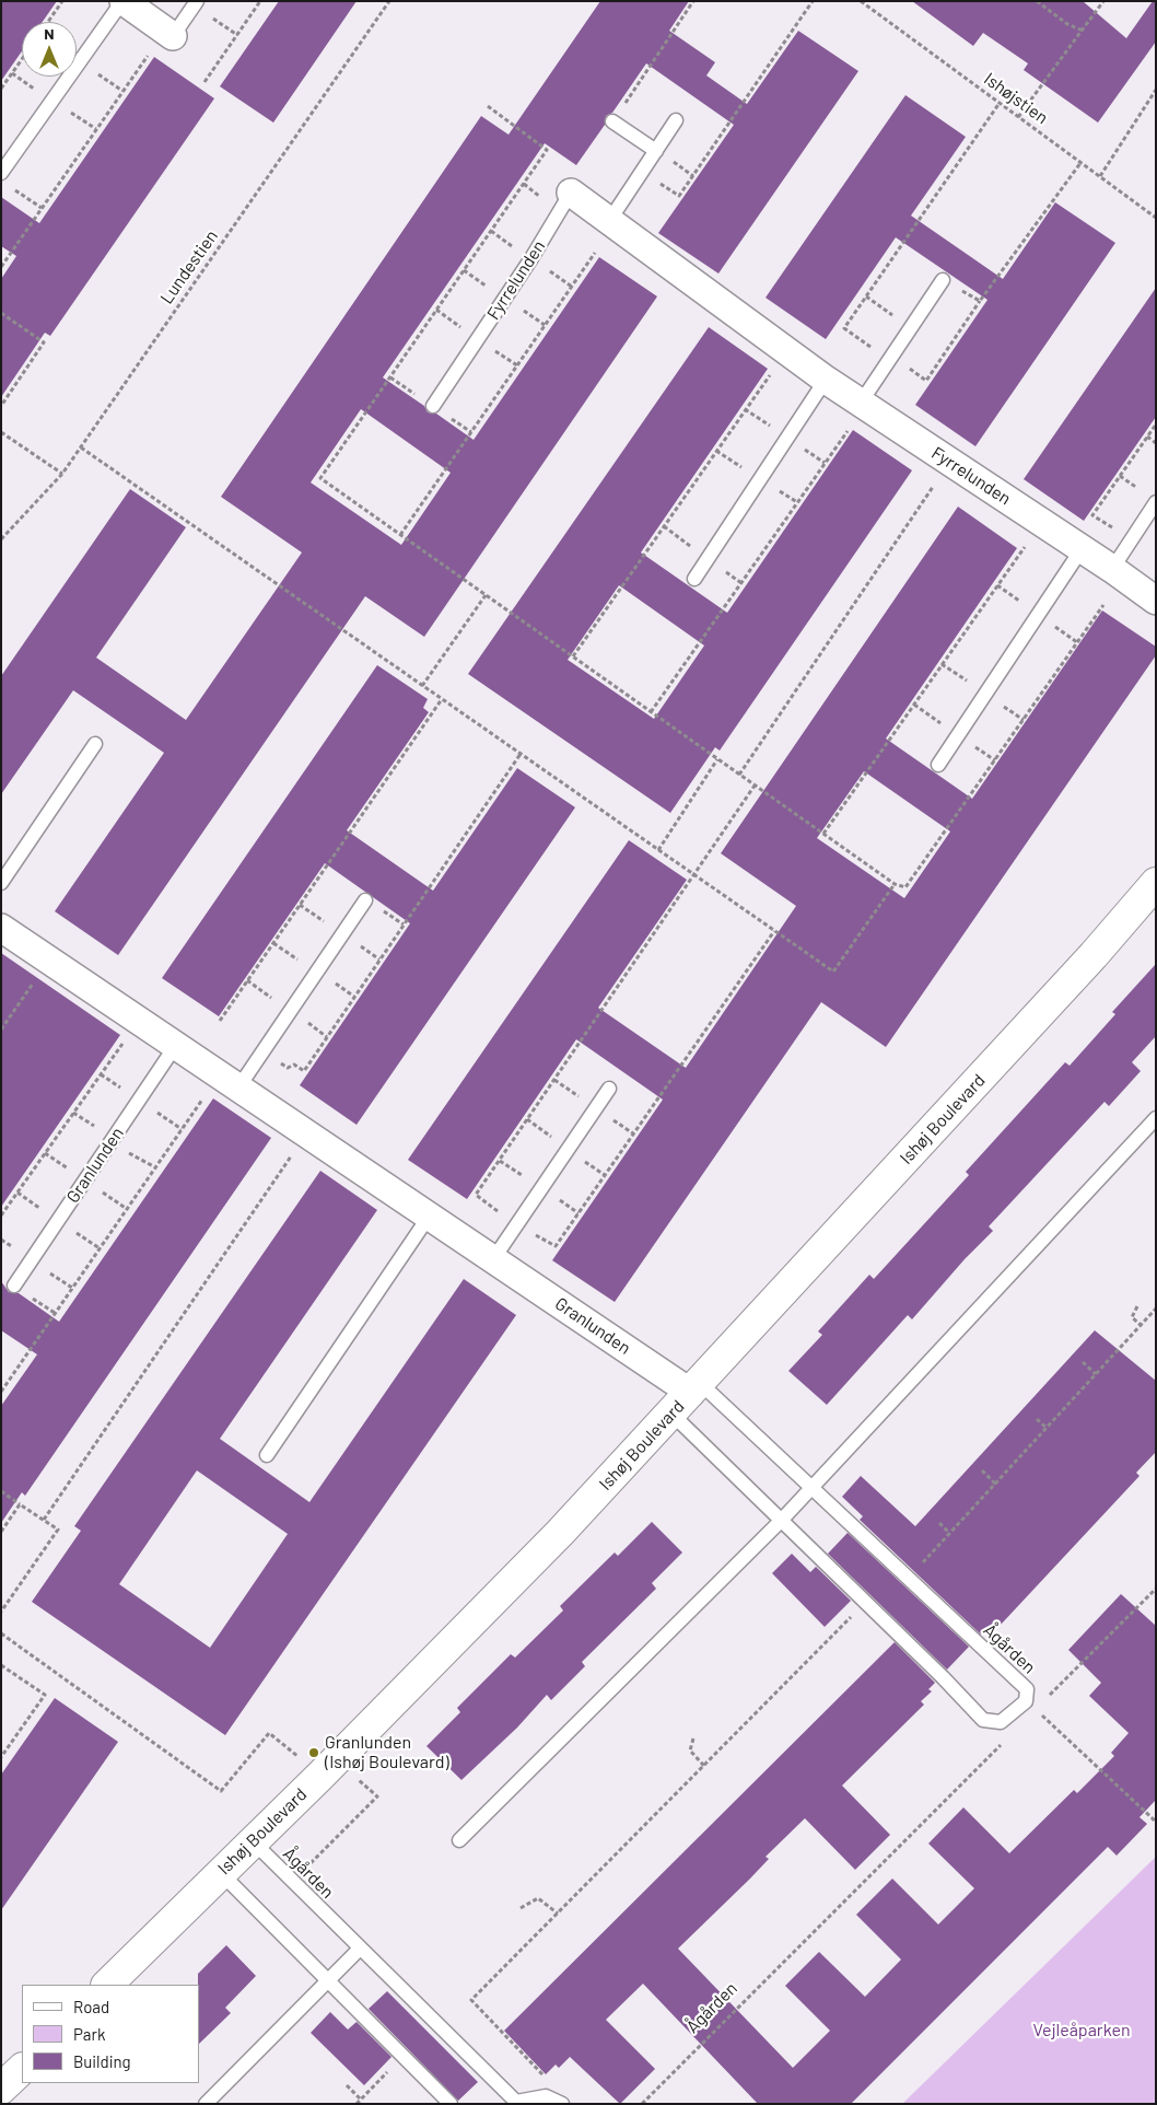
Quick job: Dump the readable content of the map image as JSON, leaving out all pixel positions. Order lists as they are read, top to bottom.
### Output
{
  "streets": {
    "street": ["Fyrrelunden", "Ishøj Boulevard", "Granlunden"],
    "lane": ["Ågården"],
    "path": ["Ishøjstien", "Lundestien"]
  },
  "crossings": [
    ["Ishøj Boulevard", "Granlunden"],
    ["Ishøj Boulevard", "Ågården"],
    ["Granlunden", "Ågården"]
  ],
  "parks": ["Vejleåparken"],
  "places": ["Granlunden (Ishøj Boulevard)"],
  "legend": ["Road", "Park", "Building"],
  "north": "top"
}
